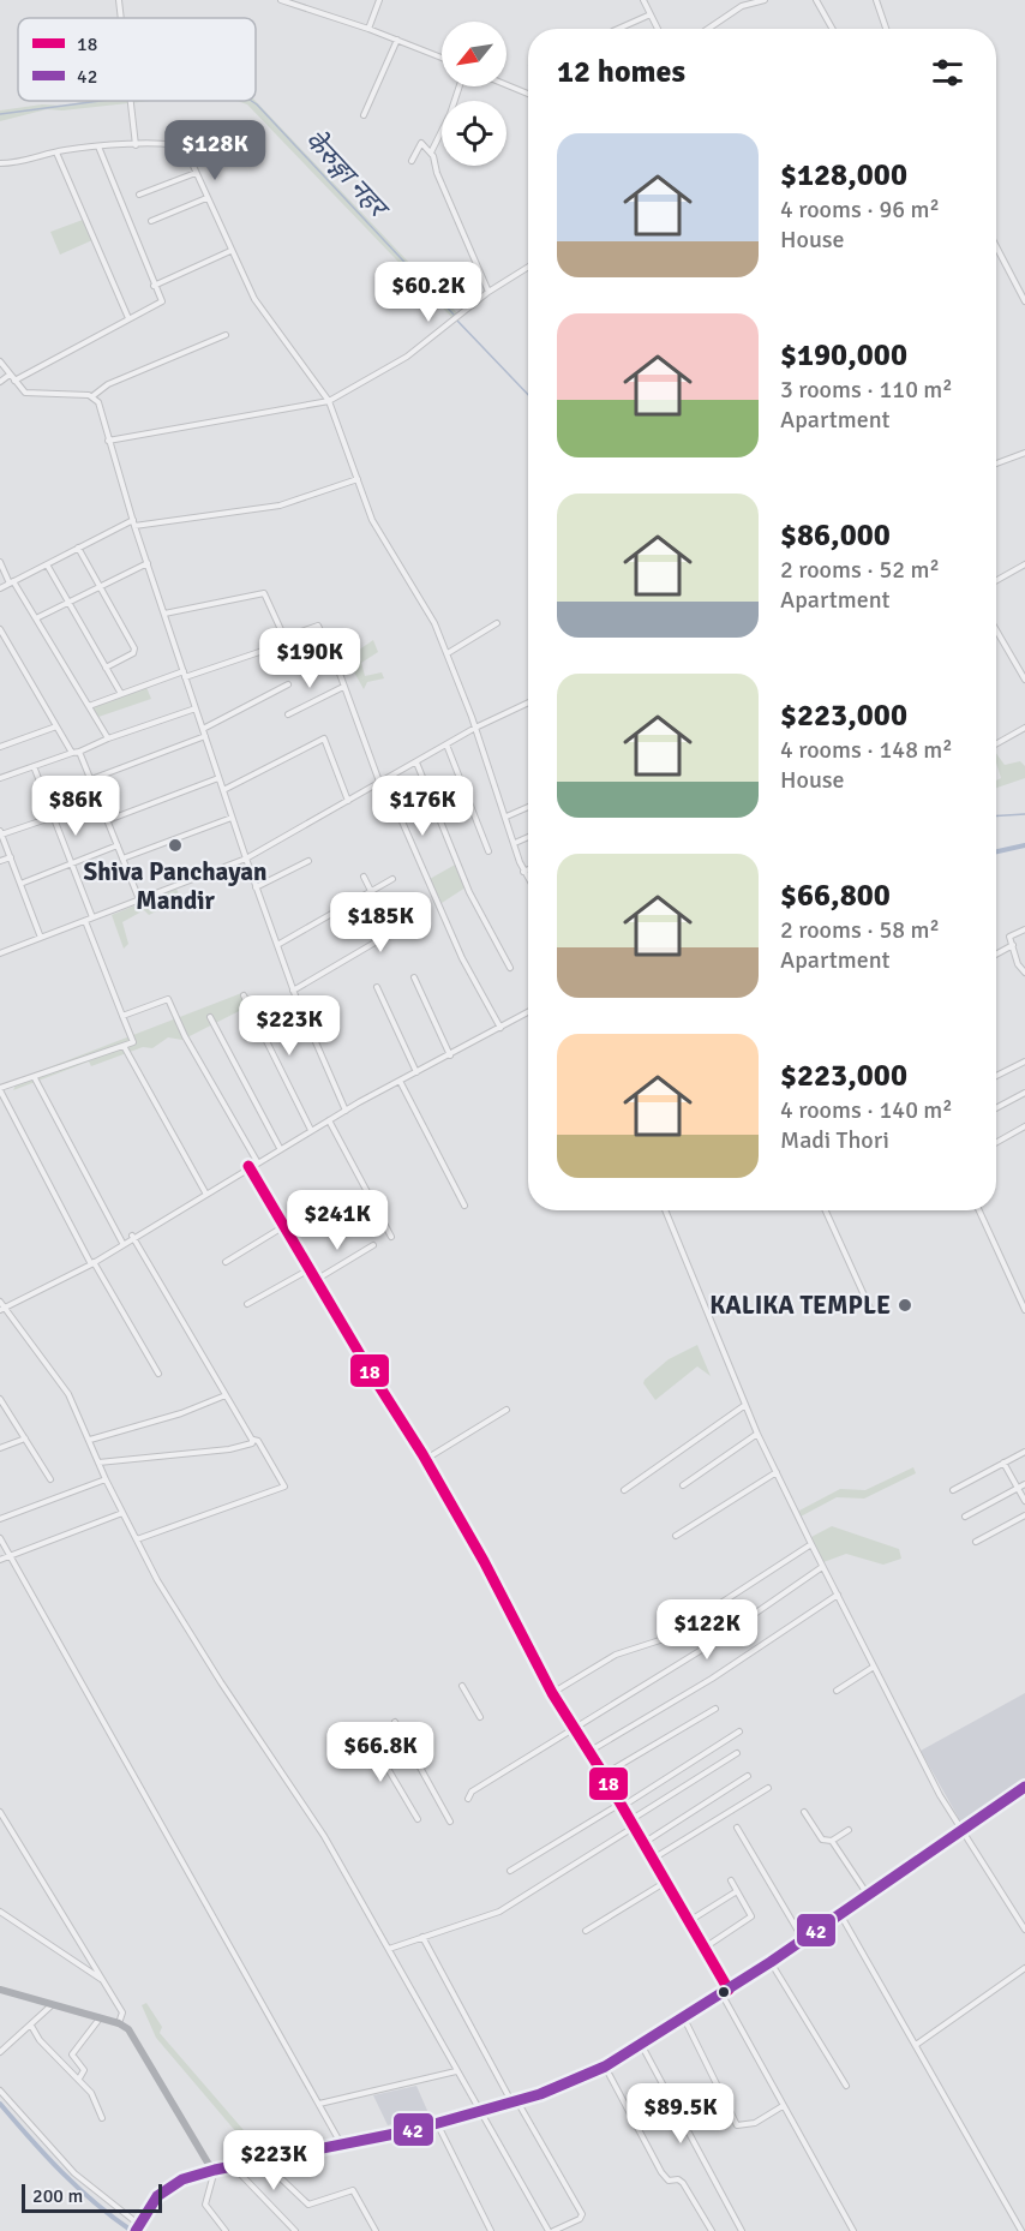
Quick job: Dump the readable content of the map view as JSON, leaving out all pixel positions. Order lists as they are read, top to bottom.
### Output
{
  "water": ["केेरुङ्गा नहर"],
  "places": ["Shiva Panchayan Mandir", "KALIKA TEMPLE"],
  "lines": ["transit line 18", "transit line 42"],
  "legend": ["18", "42"],
  "scale_bar": "200 m",
  "north": "bottom left",
  "page": {
    "heading": "12 homes",
    "list": [
      {
        "name": "$128,000",
        "note": "4 rooms · 96 m² · House"
      },
      {
        "name": "$190,000",
        "note": "3 rooms · 110 m² · Apartment"
      },
      {
        "name": "$86,000",
        "note": "2 rooms · 52 m² · Apartment"
      },
      {
        "name": "$223,000",
        "note": "4 rooms · 148 m² · House"
      },
      {
        "name": "$66,800",
        "note": "2 rooms · 58 m² · Apartment"
      },
      {
        "name": "$223,000",
        "note": "4 rooms · 140 m² · Madi Thori"
      }
    ],
    "price": [
      "$128K",
      "$60.2K",
      "$190K",
      "$86K",
      "$176K",
      "$185K",
      "$223K",
      "$241K",
      "$122K",
      "$66.8K",
      "$89.5K",
      "$223K"
    ],
    "scale": "200 m"
  }
}
